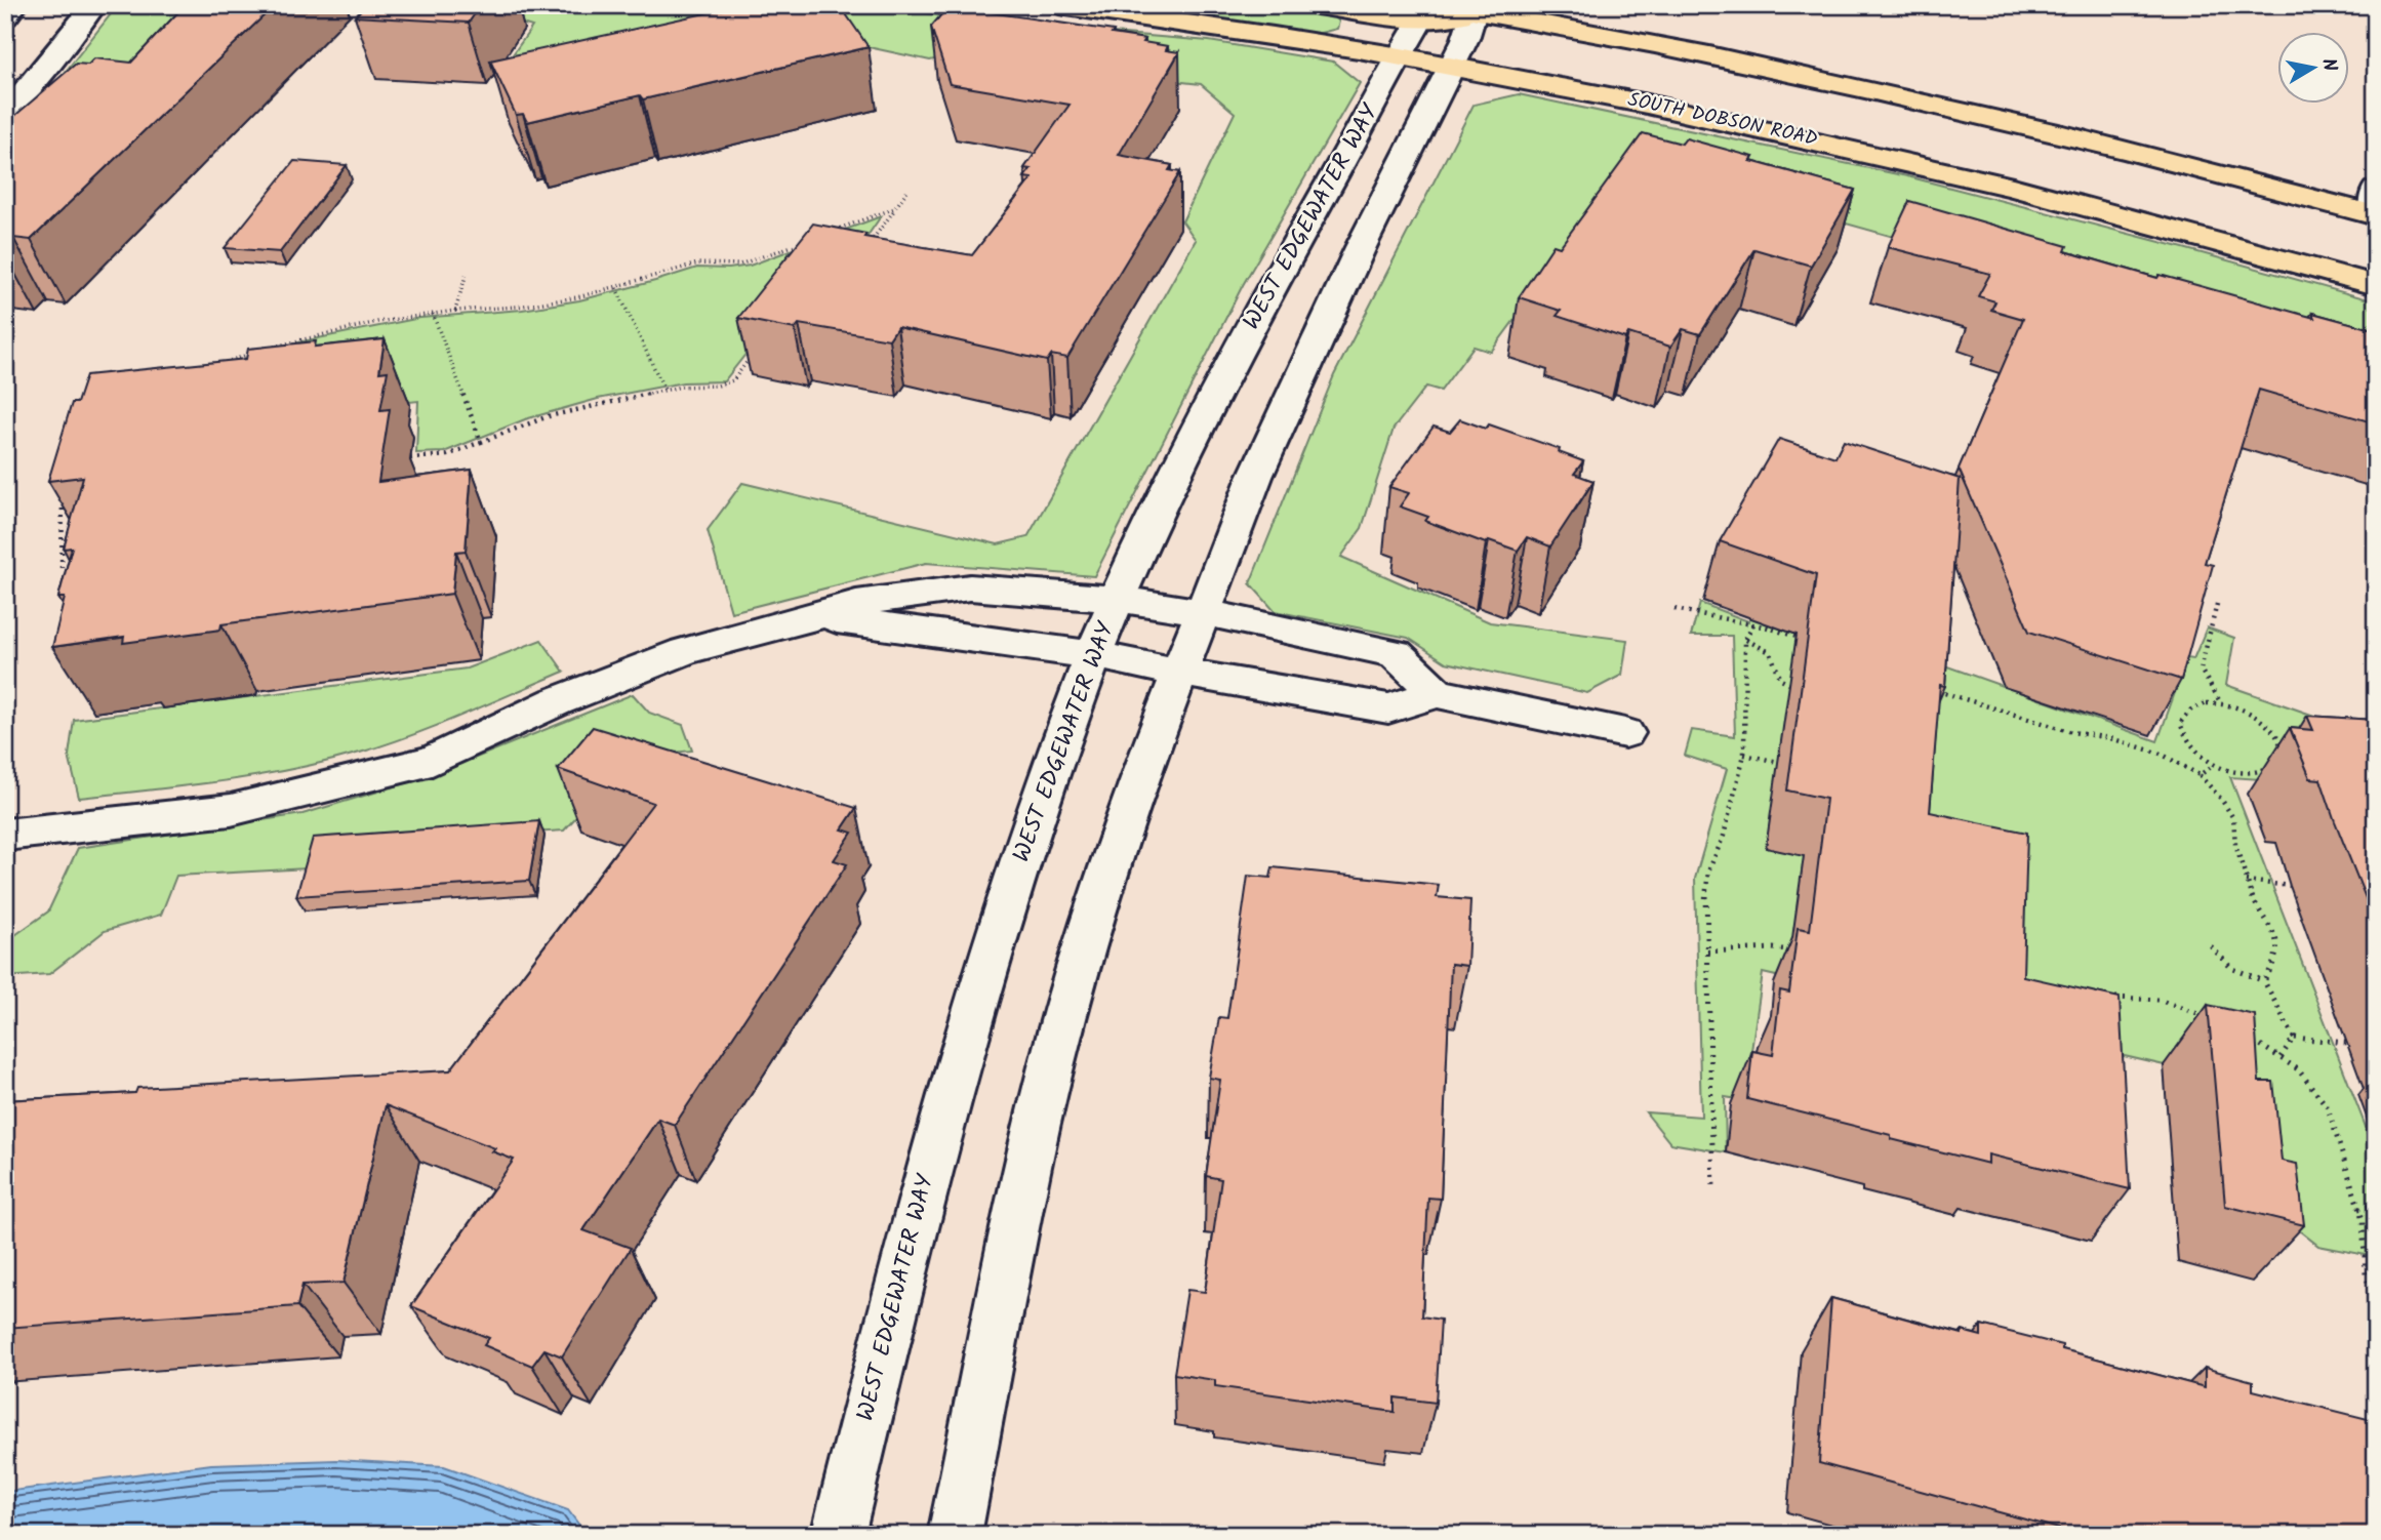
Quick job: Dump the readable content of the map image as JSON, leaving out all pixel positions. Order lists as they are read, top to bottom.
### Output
{
  "streets": {
    "main road": ["SOUTH DOBSON ROAD"],
    "street": ["WEST EDGEWATER WAY"]
  },
  "crossings": [
    ["SOUTH DOBSON ROAD", "WEST EDGEWATER WAY"]
  ],
  "north": "right"
}
